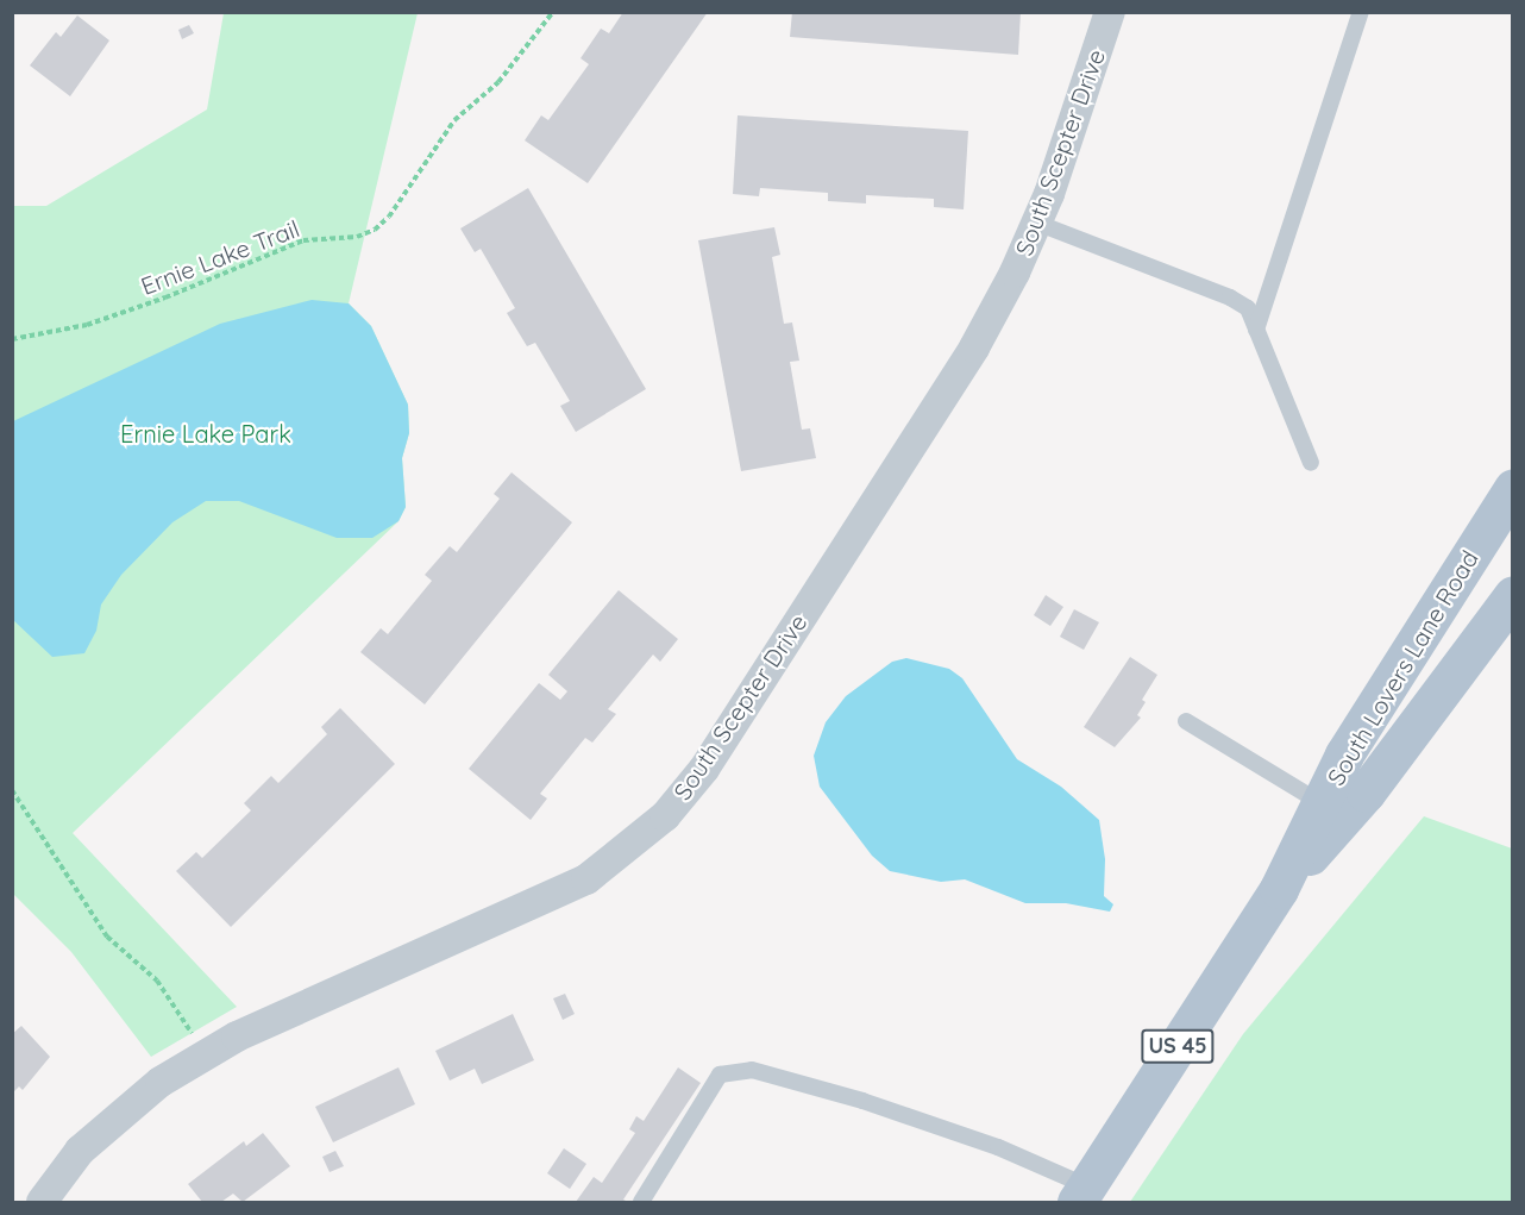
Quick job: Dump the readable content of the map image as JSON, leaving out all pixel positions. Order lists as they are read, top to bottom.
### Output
{
  "streets": {
    "main road": ["South Lovers Lane Road", "US 45"],
    "street": ["South Scepter Drive"],
    "path": ["Ernie Lake Trail"]
  },
  "parks": ["Ernie Lake Park"]
}
